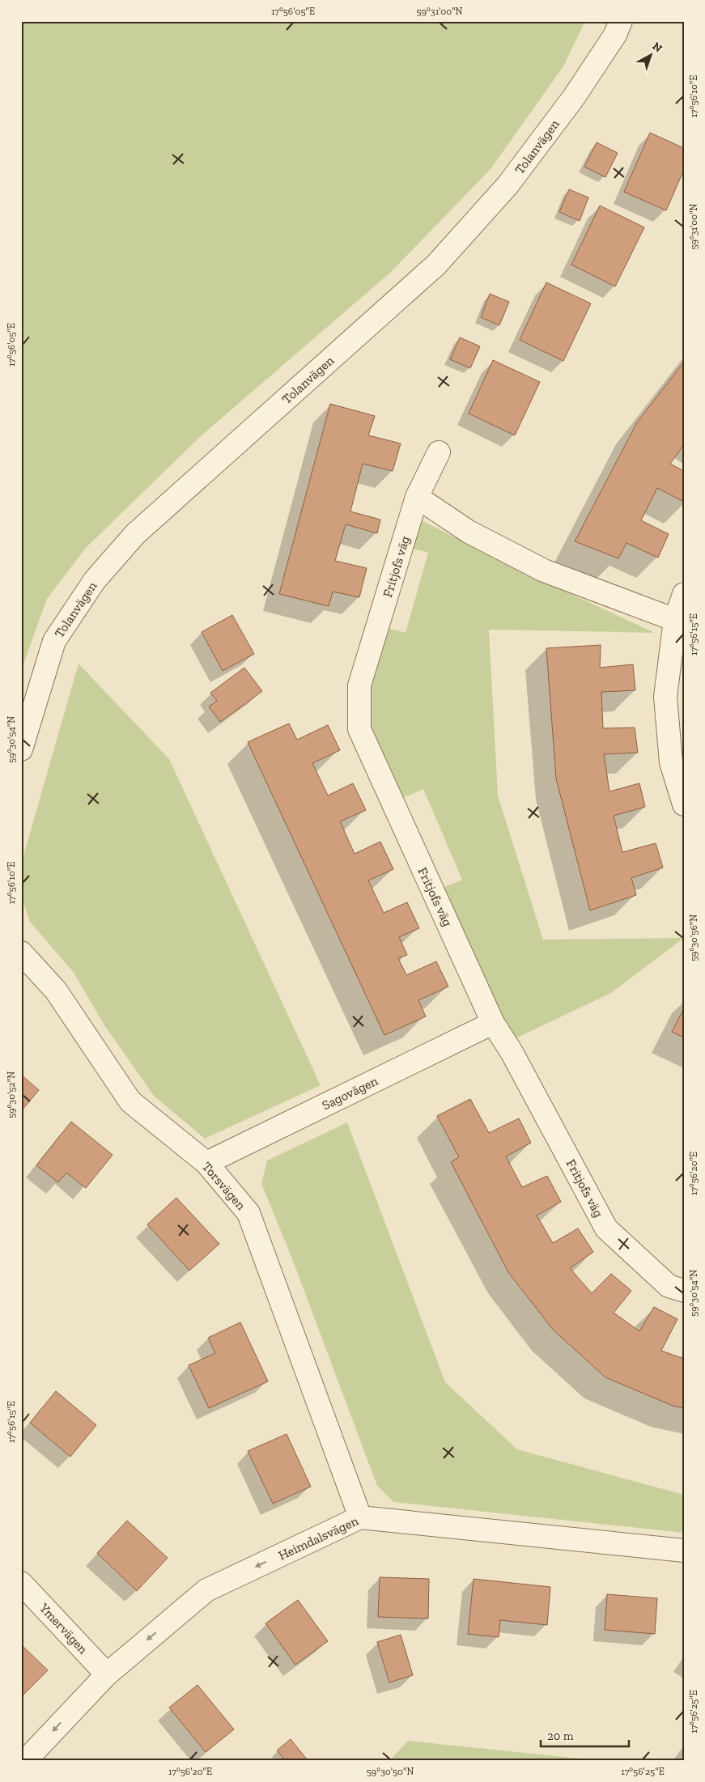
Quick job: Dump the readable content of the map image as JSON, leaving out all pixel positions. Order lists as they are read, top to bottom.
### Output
{
  "streets": {
    "street": [
      "Tolanvägen",
      "Fritjofs väg",
      "Sagovägen",
      "Torsvägen",
      "Heimdalsvägen",
      "Ymervägen"
    ]
  },
  "crossings": [
    ["Fritjofs väg", "Sagovägen"],
    ["Sagovägen", "Torsvägen"],
    ["Torsvägen", "Heimdalsvägen"],
    ["Heimdalsvägen", "Ymervägen"]
  ],
  "one_way": ["Heimdalsvägen"],
  "scale_bar": "20 m",
  "north": "top right",
  "coordinates": [
    "17°56'05\"E",
    "59°31'00\"N",
    "17°56'10\"E",
    "17°56'15\"E",
    "59°30'54\"N",
    "59°30'56\"N",
    "59°30'52\"N",
    "17°56'20\"E",
    "17°56'25\"E",
    "59°30'50\"N"
  ]
}
